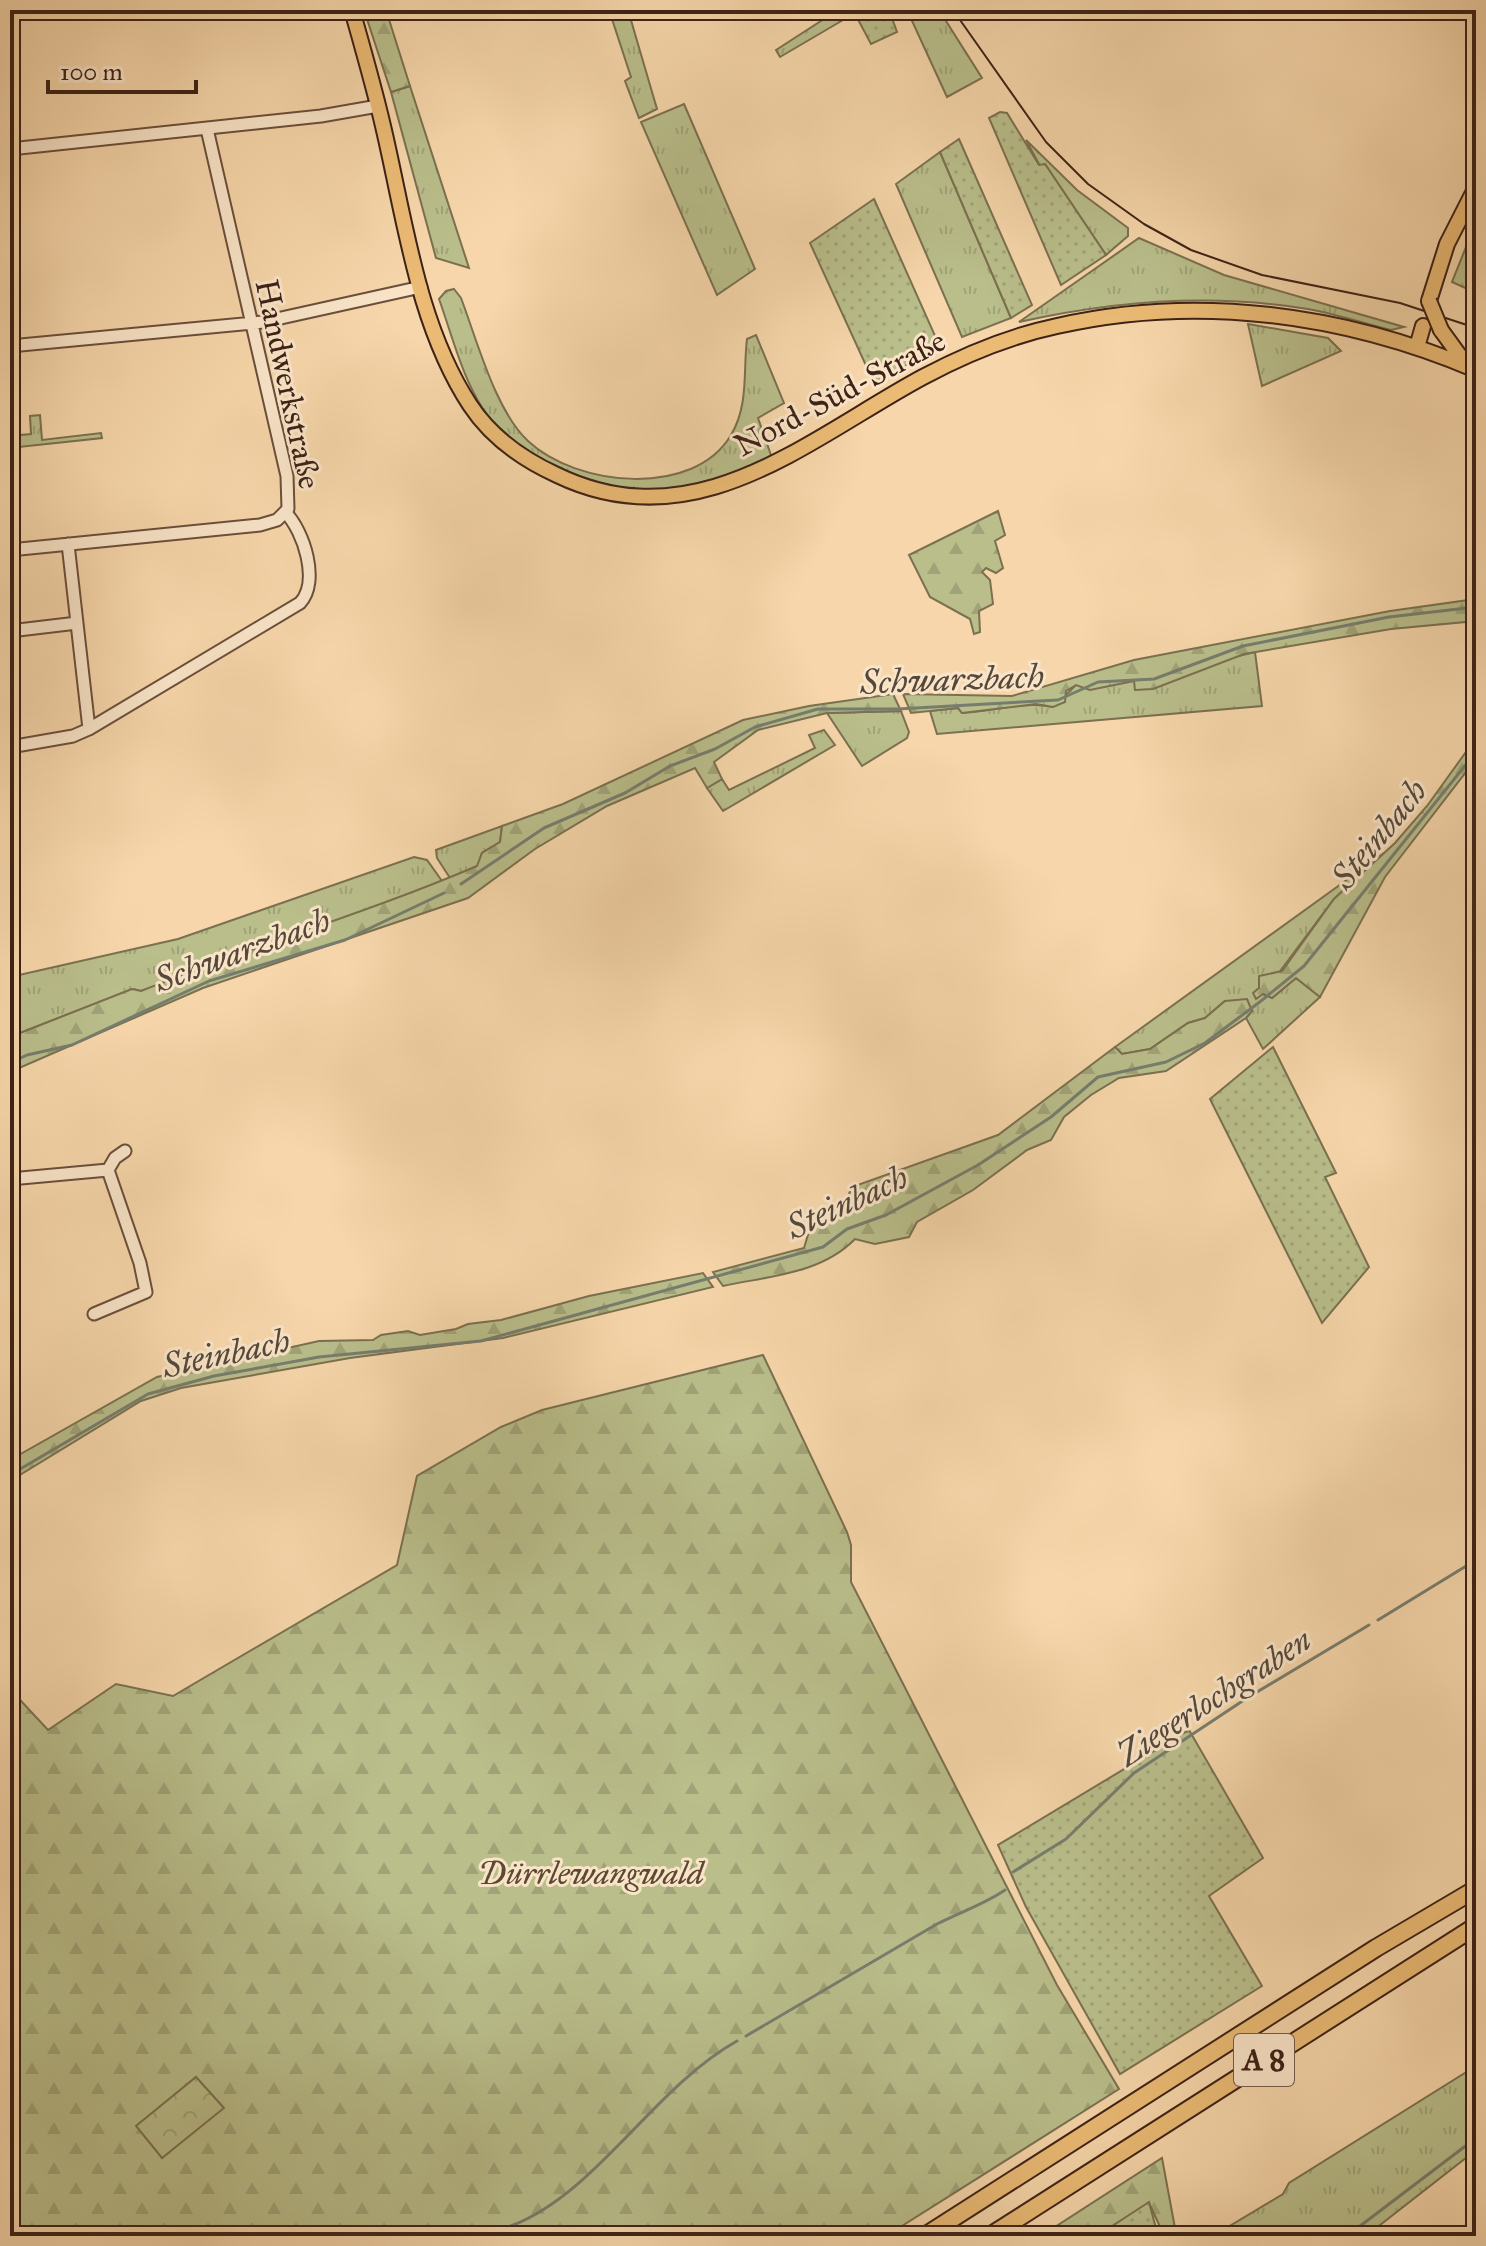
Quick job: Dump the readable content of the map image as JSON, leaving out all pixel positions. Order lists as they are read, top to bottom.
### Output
{
  "streets": {
    "highway": ["A 8"],
    "main road": ["Nord-Süd-Straße"],
    "street": ["Handwerkstraße"]
  },
  "water": ["Schwarzbach", "Steinbach", "Ziegerlochgraben"],
  "parks": ["Dürrlewangwald"],
  "scale_bar": "100 m"
}
